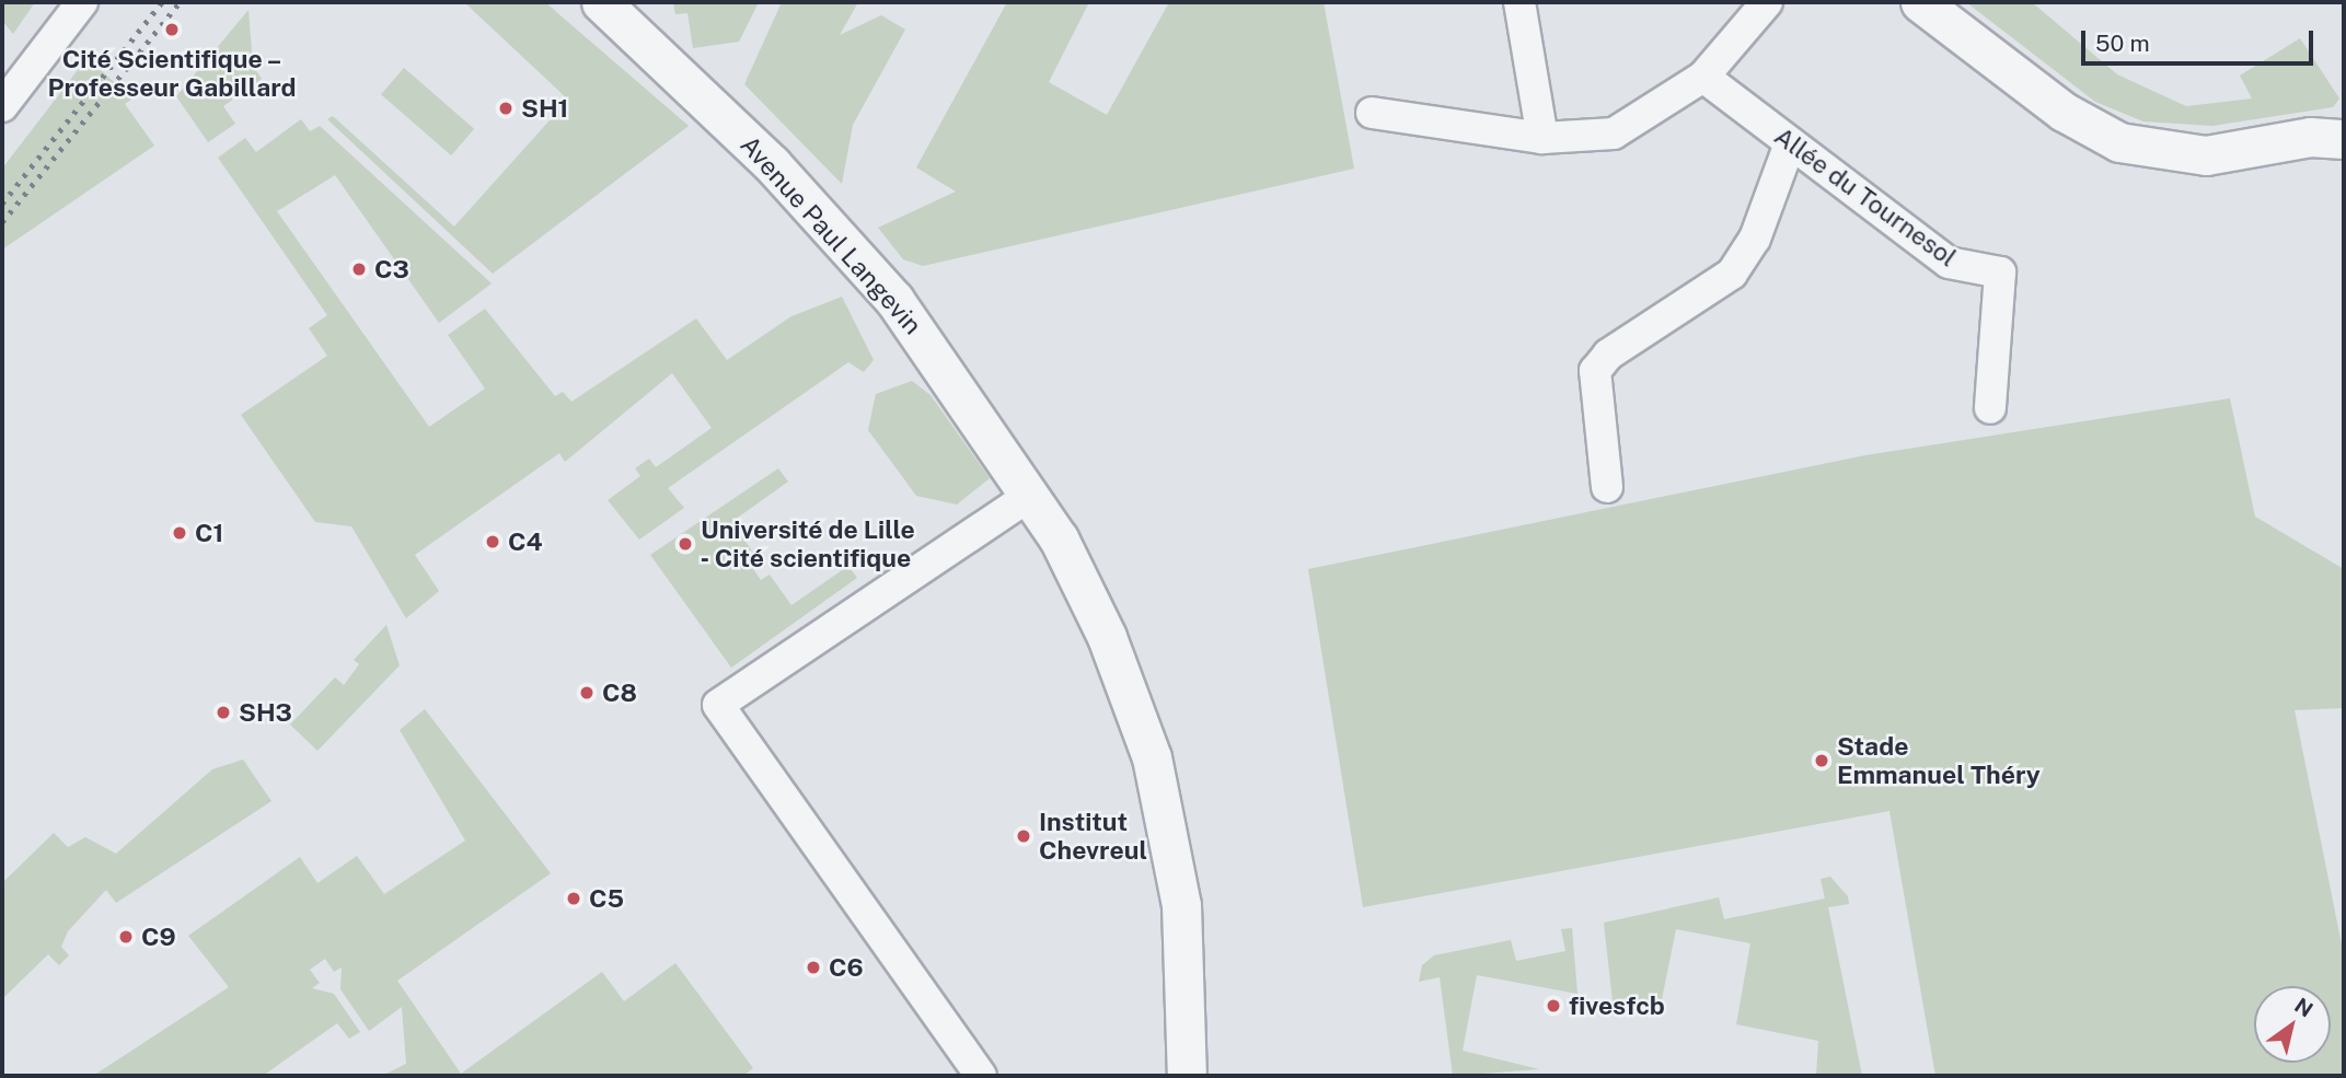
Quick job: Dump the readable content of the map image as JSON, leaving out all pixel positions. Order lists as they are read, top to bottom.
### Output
{
  "streets": {
    "street": ["Allée du Tournesol", "Avenue Paul Langevin"]
  },
  "places": [
    "Cité Scientifique – Professeur Gabillard",
    "SH1",
    "C3",
    "C1",
    "C4",
    "Université de Lille ‐ Cité scientifique",
    "C8",
    "SH3",
    "Stade Emmanuel Théry",
    "Institut Chevreul",
    "C5",
    "C9",
    "C6",
    "fivesfcb"
  ],
  "scale_bar": "50 m",
  "north": "top right"
}
